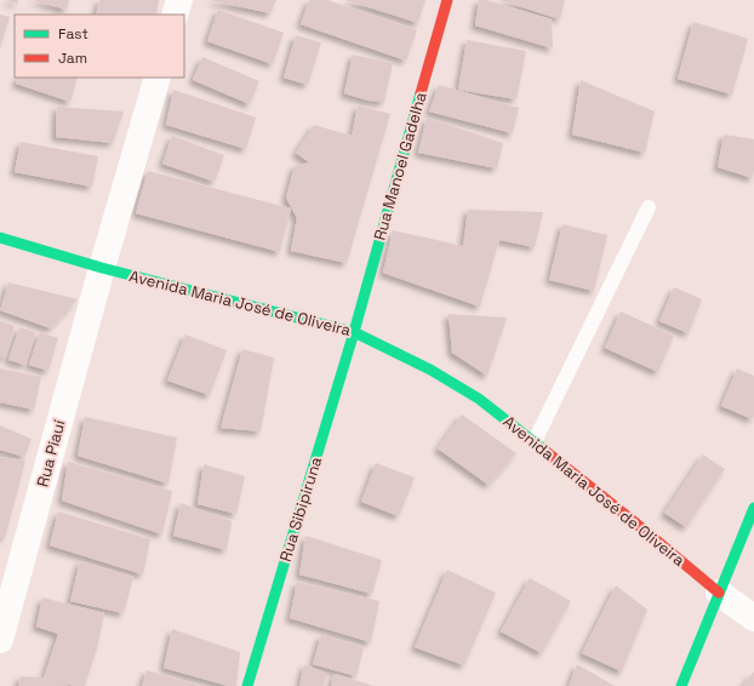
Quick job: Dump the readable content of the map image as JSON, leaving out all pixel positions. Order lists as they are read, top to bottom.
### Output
{
  "streets": {
    "street": [
      "Rua Manoel Gadelha",
      "Avenida Maria José de Oliveira",
      "Rua Piauí",
      "Rua Sibipiruna"
    ]
  },
  "crossings": [
    ["Rua Manoel Gadelha", "Avenida Maria José de Oliveira"],
    ["Rua Manoel Gadelha", "Rua Sibipiruna"],
    ["Avenida Maria José de Oliveira", "Rua Piauí"],
    ["Avenida Maria José de Oliveira", "Rua Sibipiruna"]
  ],
  "legend": ["Fast", "Jam"]
}
